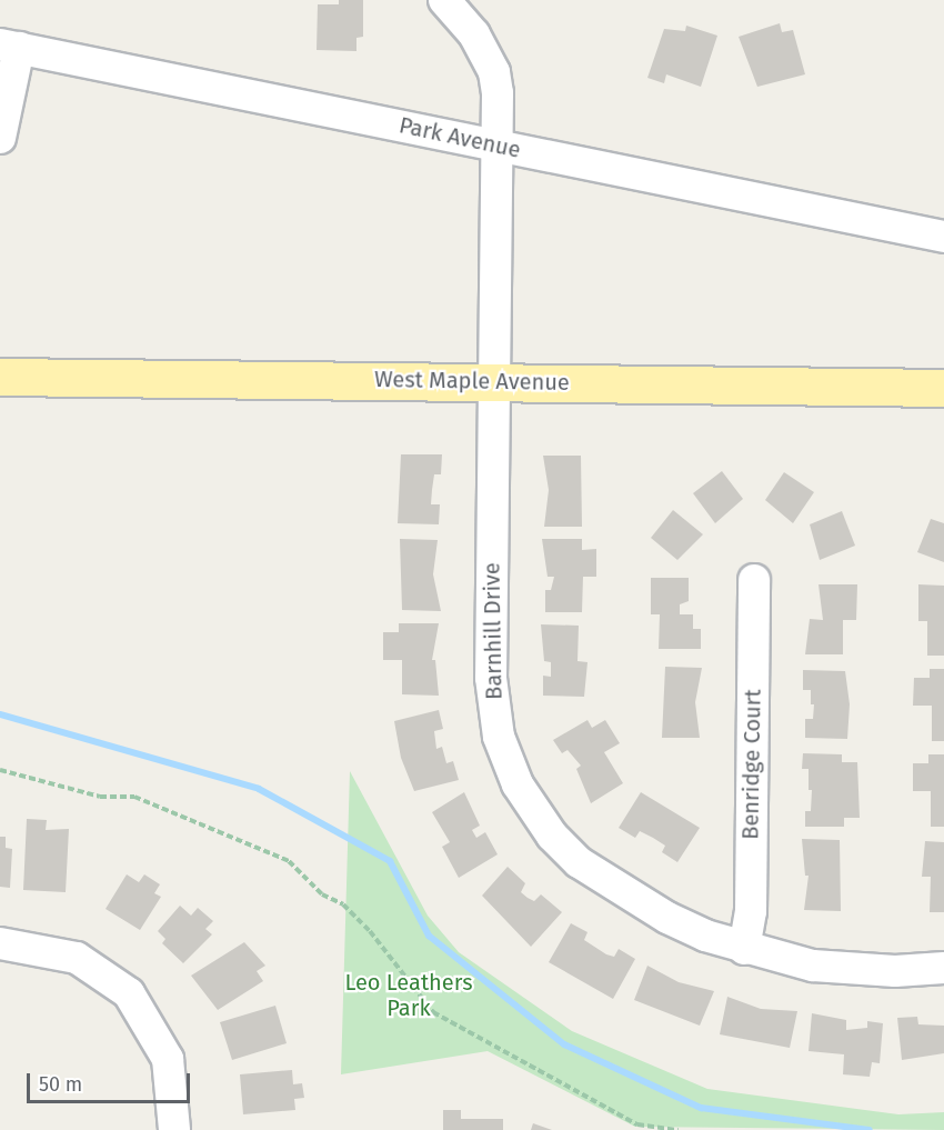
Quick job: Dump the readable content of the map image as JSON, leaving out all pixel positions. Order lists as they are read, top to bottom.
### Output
{
  "streets": {
    "main road": ["West Maple Avenue"],
    "street": ["Park Avenue", "Barnhill Drive", "Benridge Court"]
  },
  "crossings": [
    ["Park Avenue", "Barnhill Drive"],
    ["West Maple Avenue", "Barnhill Drive"],
    ["Barnhill Drive", "Benridge Court"]
  ],
  "parks": ["Leo Leathers Park"],
  "scale_bar": "50 m"
}
